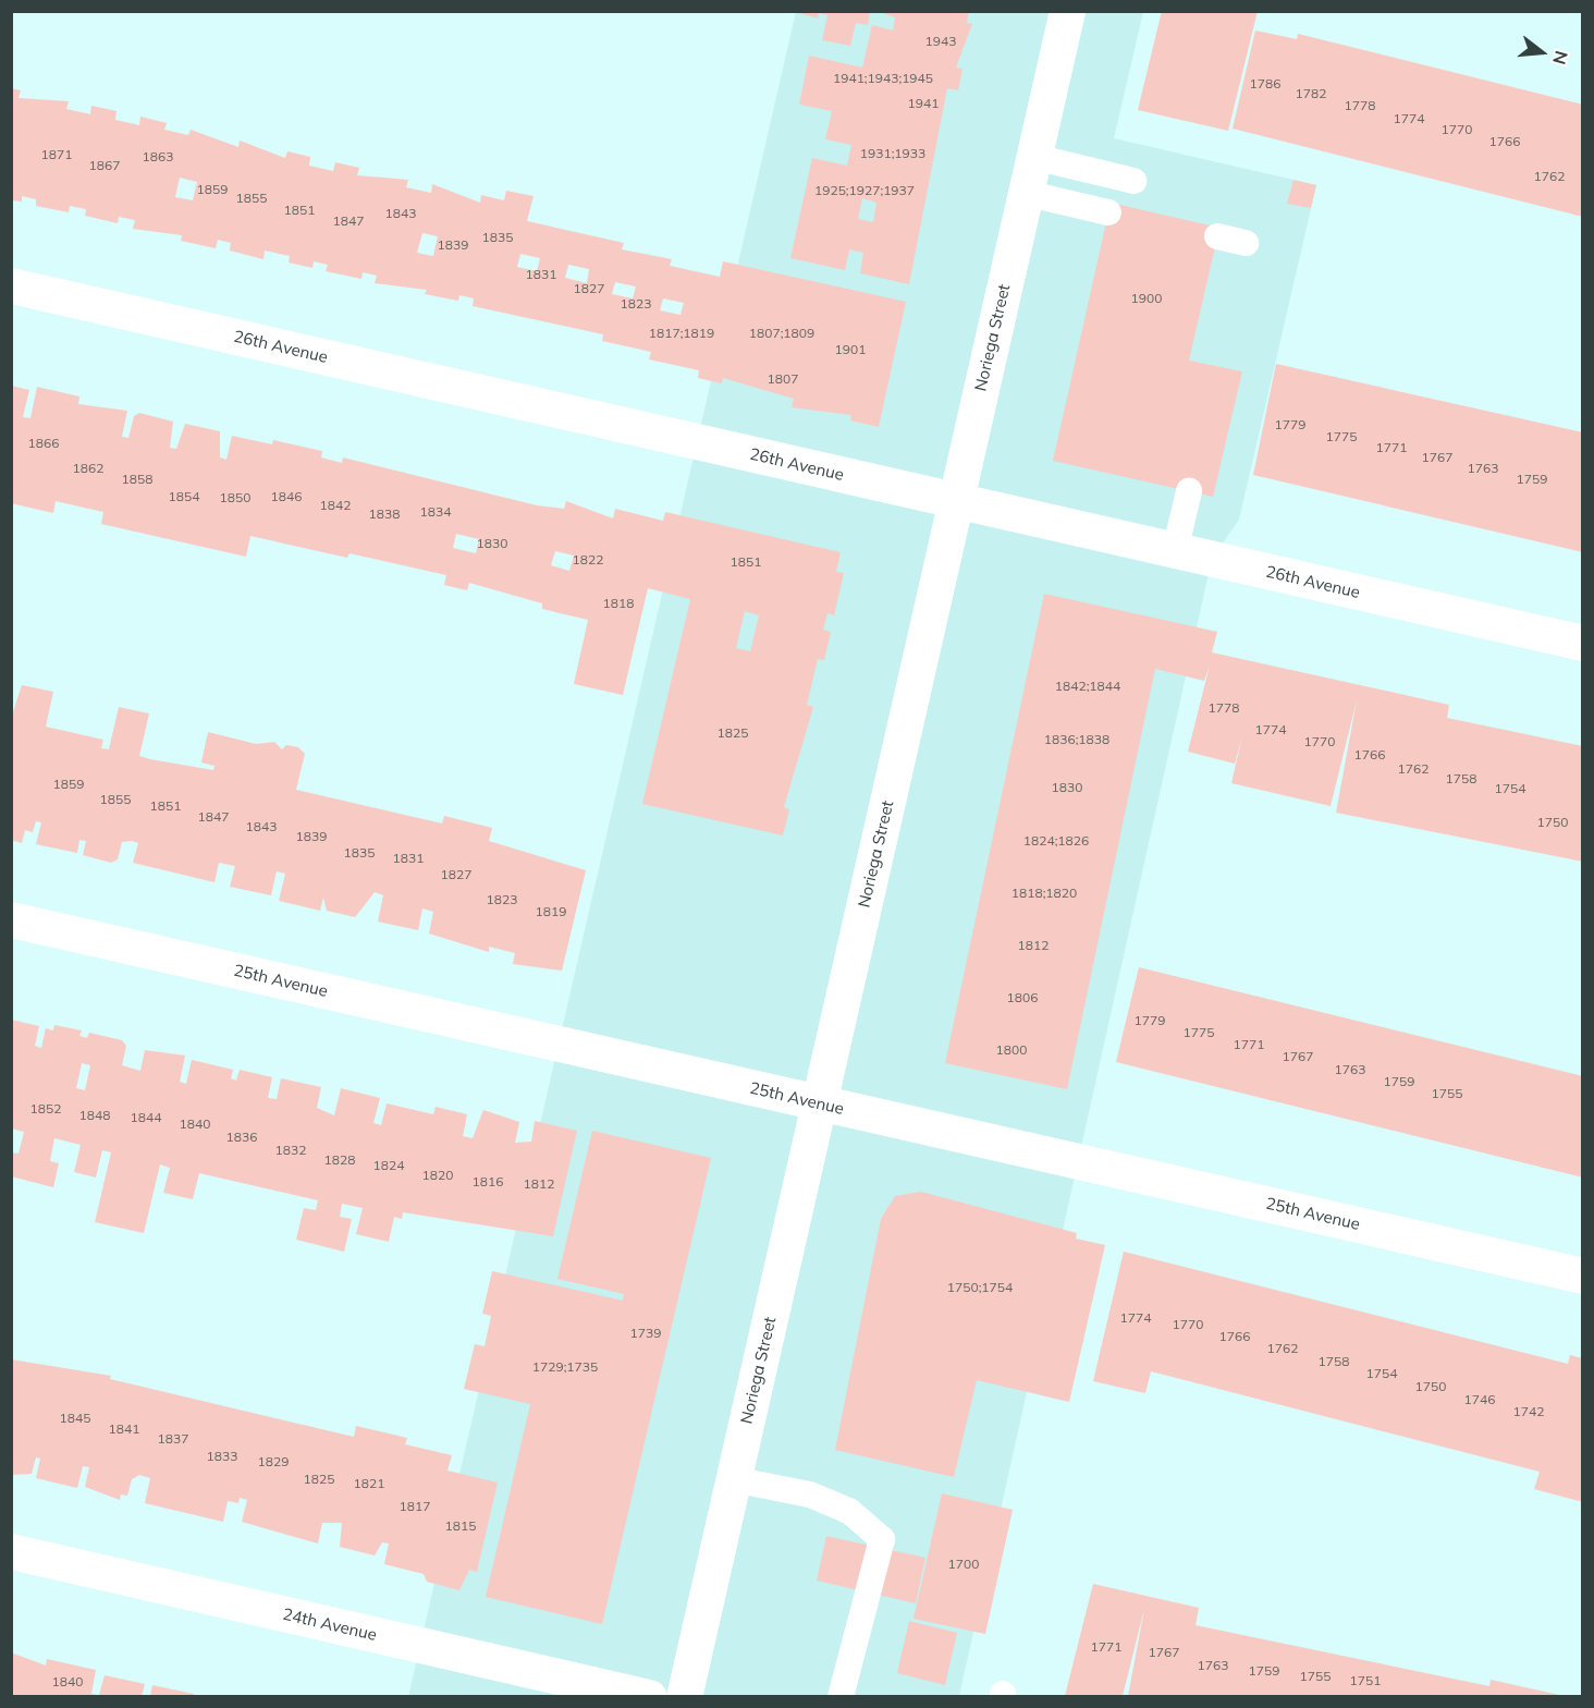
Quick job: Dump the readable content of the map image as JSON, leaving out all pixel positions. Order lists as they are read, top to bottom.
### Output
{
  "streets": {
    "street": [
      "Noriega Street",
      "26th Avenue",
      "25th Avenue",
      "24th Avenue"
    ]
  },
  "crossings": [
    ["Noriega Street", "26th Avenue"],
    ["Noriega Street", "25th Avenue"]
  ],
  "house_numbers": [
    "1943",
    "1941;1943;1945",
    "1786",
    "1782",
    "1941",
    "1778",
    "1774",
    "1770",
    "1766",
    "1931;1933",
    "1871",
    "1863",
    "1867",
    "1762",
    "1859",
    "1925;1927;1937",
    "1855",
    "1851",
    "1843",
    "1847",
    "1835",
    "1839",
    "1831",
    "1827",
    "1900",
    "1823",
    "1817;1819",
    "1807;1809",
    "1901",
    "1807",
    "1779",
    "1775",
    "1866",
    "1771",
    "1767",
    "1862",
    "1763",
    "1858",
    "1759",
    "1854",
    "1846",
    "1850",
    "1842",
    "1834",
    "1838",
    "1830",
    "1822",
    "1851",
    "1818",
    "1842;1844",
    "1778",
    "1774",
    "1825",
    "1836;1838",
    "1770",
    "1766",
    "1762",
    "1758",
    "1859",
    "1830",
    "1754",
    "1855",
    "1851",
    "1847",
    "1750",
    "1843",
    "1839",
    "1824;1826",
    "1835",
    "1831",
    "1827",
    "1818;1820",
    "1823",
    "1819",
    "1812",
    "1806",
    "1779",
    "1775",
    "1771",
    "1800",
    "1767",
    "1763",
    "1759",
    "1755",
    "1852",
    "1848",
    "1844",
    "1840",
    "1836",
    "1832",
    "1828",
    "1824",
    "1820",
    "1816",
    "1812",
    "1750;1754",
    "1774",
    "1770",
    "1739",
    "1766",
    "1762",
    "1758",
    "1729;1735",
    "1754",
    "1750",
    "1746",
    "1742",
    "1845",
    "1841",
    "1837",
    "1833",
    "1829",
    "1825",
    "1821",
    "1817",
    "1815",
    "1700",
    "1771",
    "1767",
    "1763",
    "1759",
    "1755",
    "1751",
    "1840"
  ],
  "north": "right"
}
